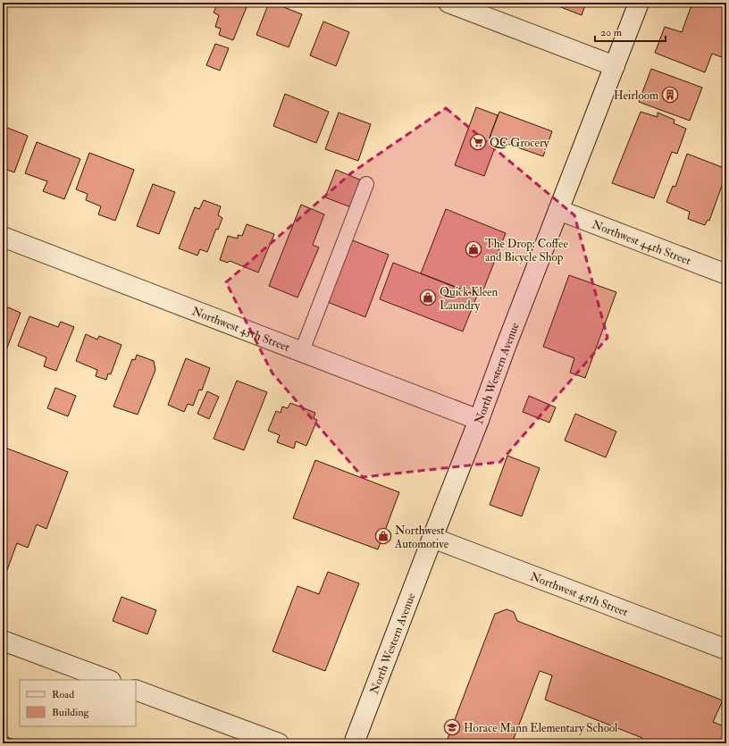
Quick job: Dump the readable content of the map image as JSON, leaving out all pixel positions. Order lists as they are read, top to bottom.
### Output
{
  "streets": {
    "street": ["Northwest 44th Street", "Northwest 45th Street", "North Western Avenue"]
  },
  "crossings": [
    ["Northwest 44th Street", "North Western Avenue"],
    ["Northwest 45th Street", "North Western Avenue"]
  ],
  "places": {
    "building": ["Heirloom"],
    "supermarket": ["QC Grocery"],
    "shop": ["The Drop: Coffee and Bicycle Shop", "Quick Kleen Laundry", "Northwest Automotive"],
    "school or university": ["Horace Mann Elementary School"]
  },
  "legend": ["Road", "Building"],
  "scale_bar": "20 m"
}
